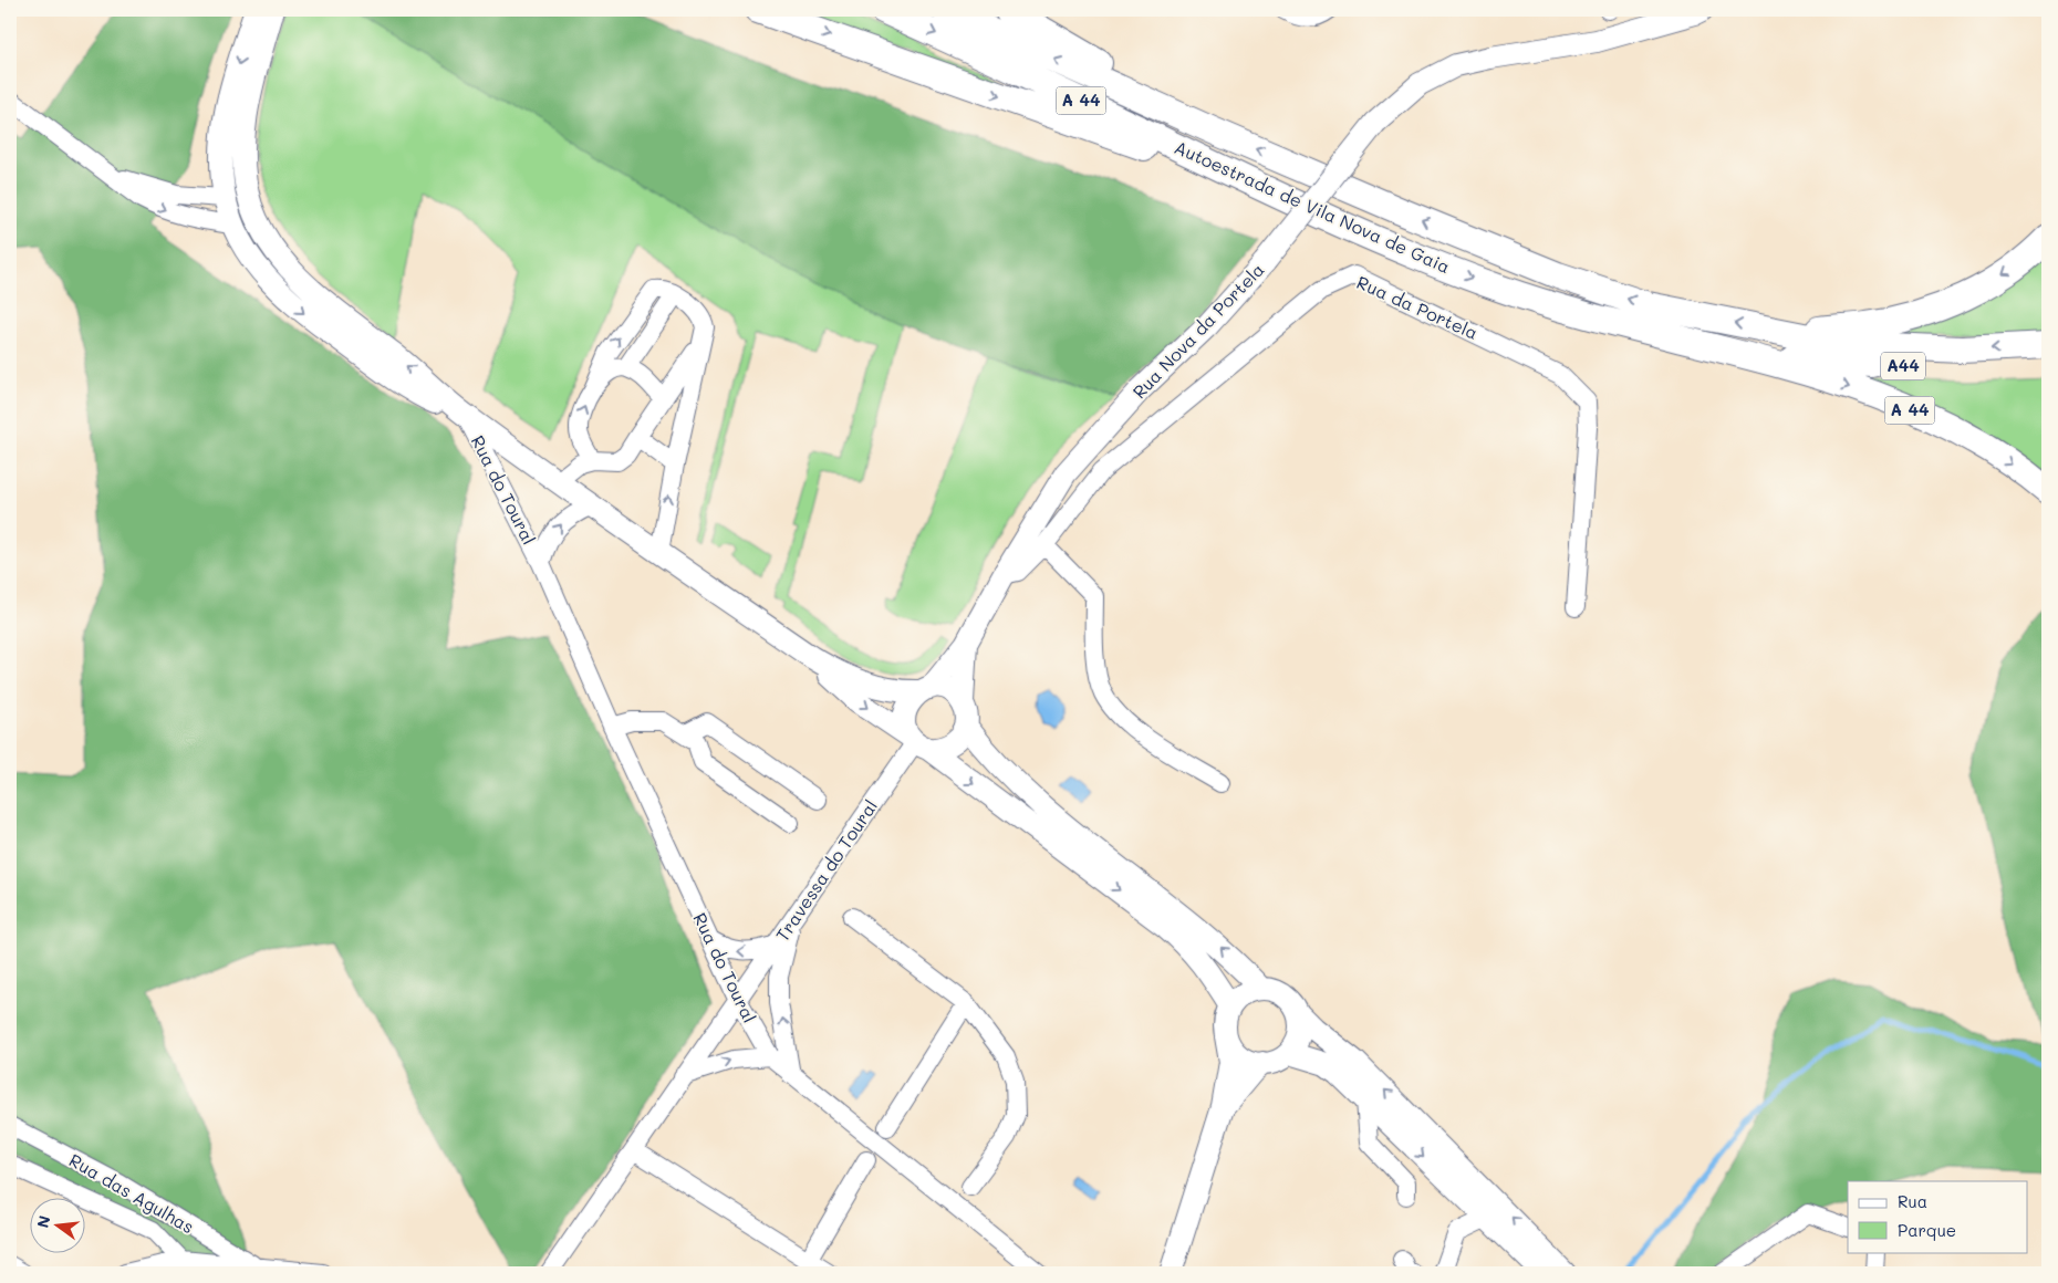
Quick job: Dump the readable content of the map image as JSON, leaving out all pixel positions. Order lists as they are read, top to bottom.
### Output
{
  "streets": {
    "highway": ["A 44", "Autoestrada de Vila Nova de Gaia", "A44"],
    "main road": ["Rua Nova da Portela"],
    "street": [
      "Rua da Portela",
      "Rua do Toural",
      "Travessa do Toural",
      "Rua das Agulhas"
    ]
  },
  "crossings": [
    ["A 44", "Autoestrada de Vila Nova de Gaia"],
    ["A 44", "A44"],
    ["Autoestrada de Vila Nova de Gaia", "A44"],
    ["Rua da Portela", "Rua Nova da Portela"],
    ["Rua Nova da Portela", "Travessa do Toural"],
    ["Rua do Toural", "Travessa do Toural"]
  ],
  "legend": ["Rua", "Parque"],
  "north": "left"
}
